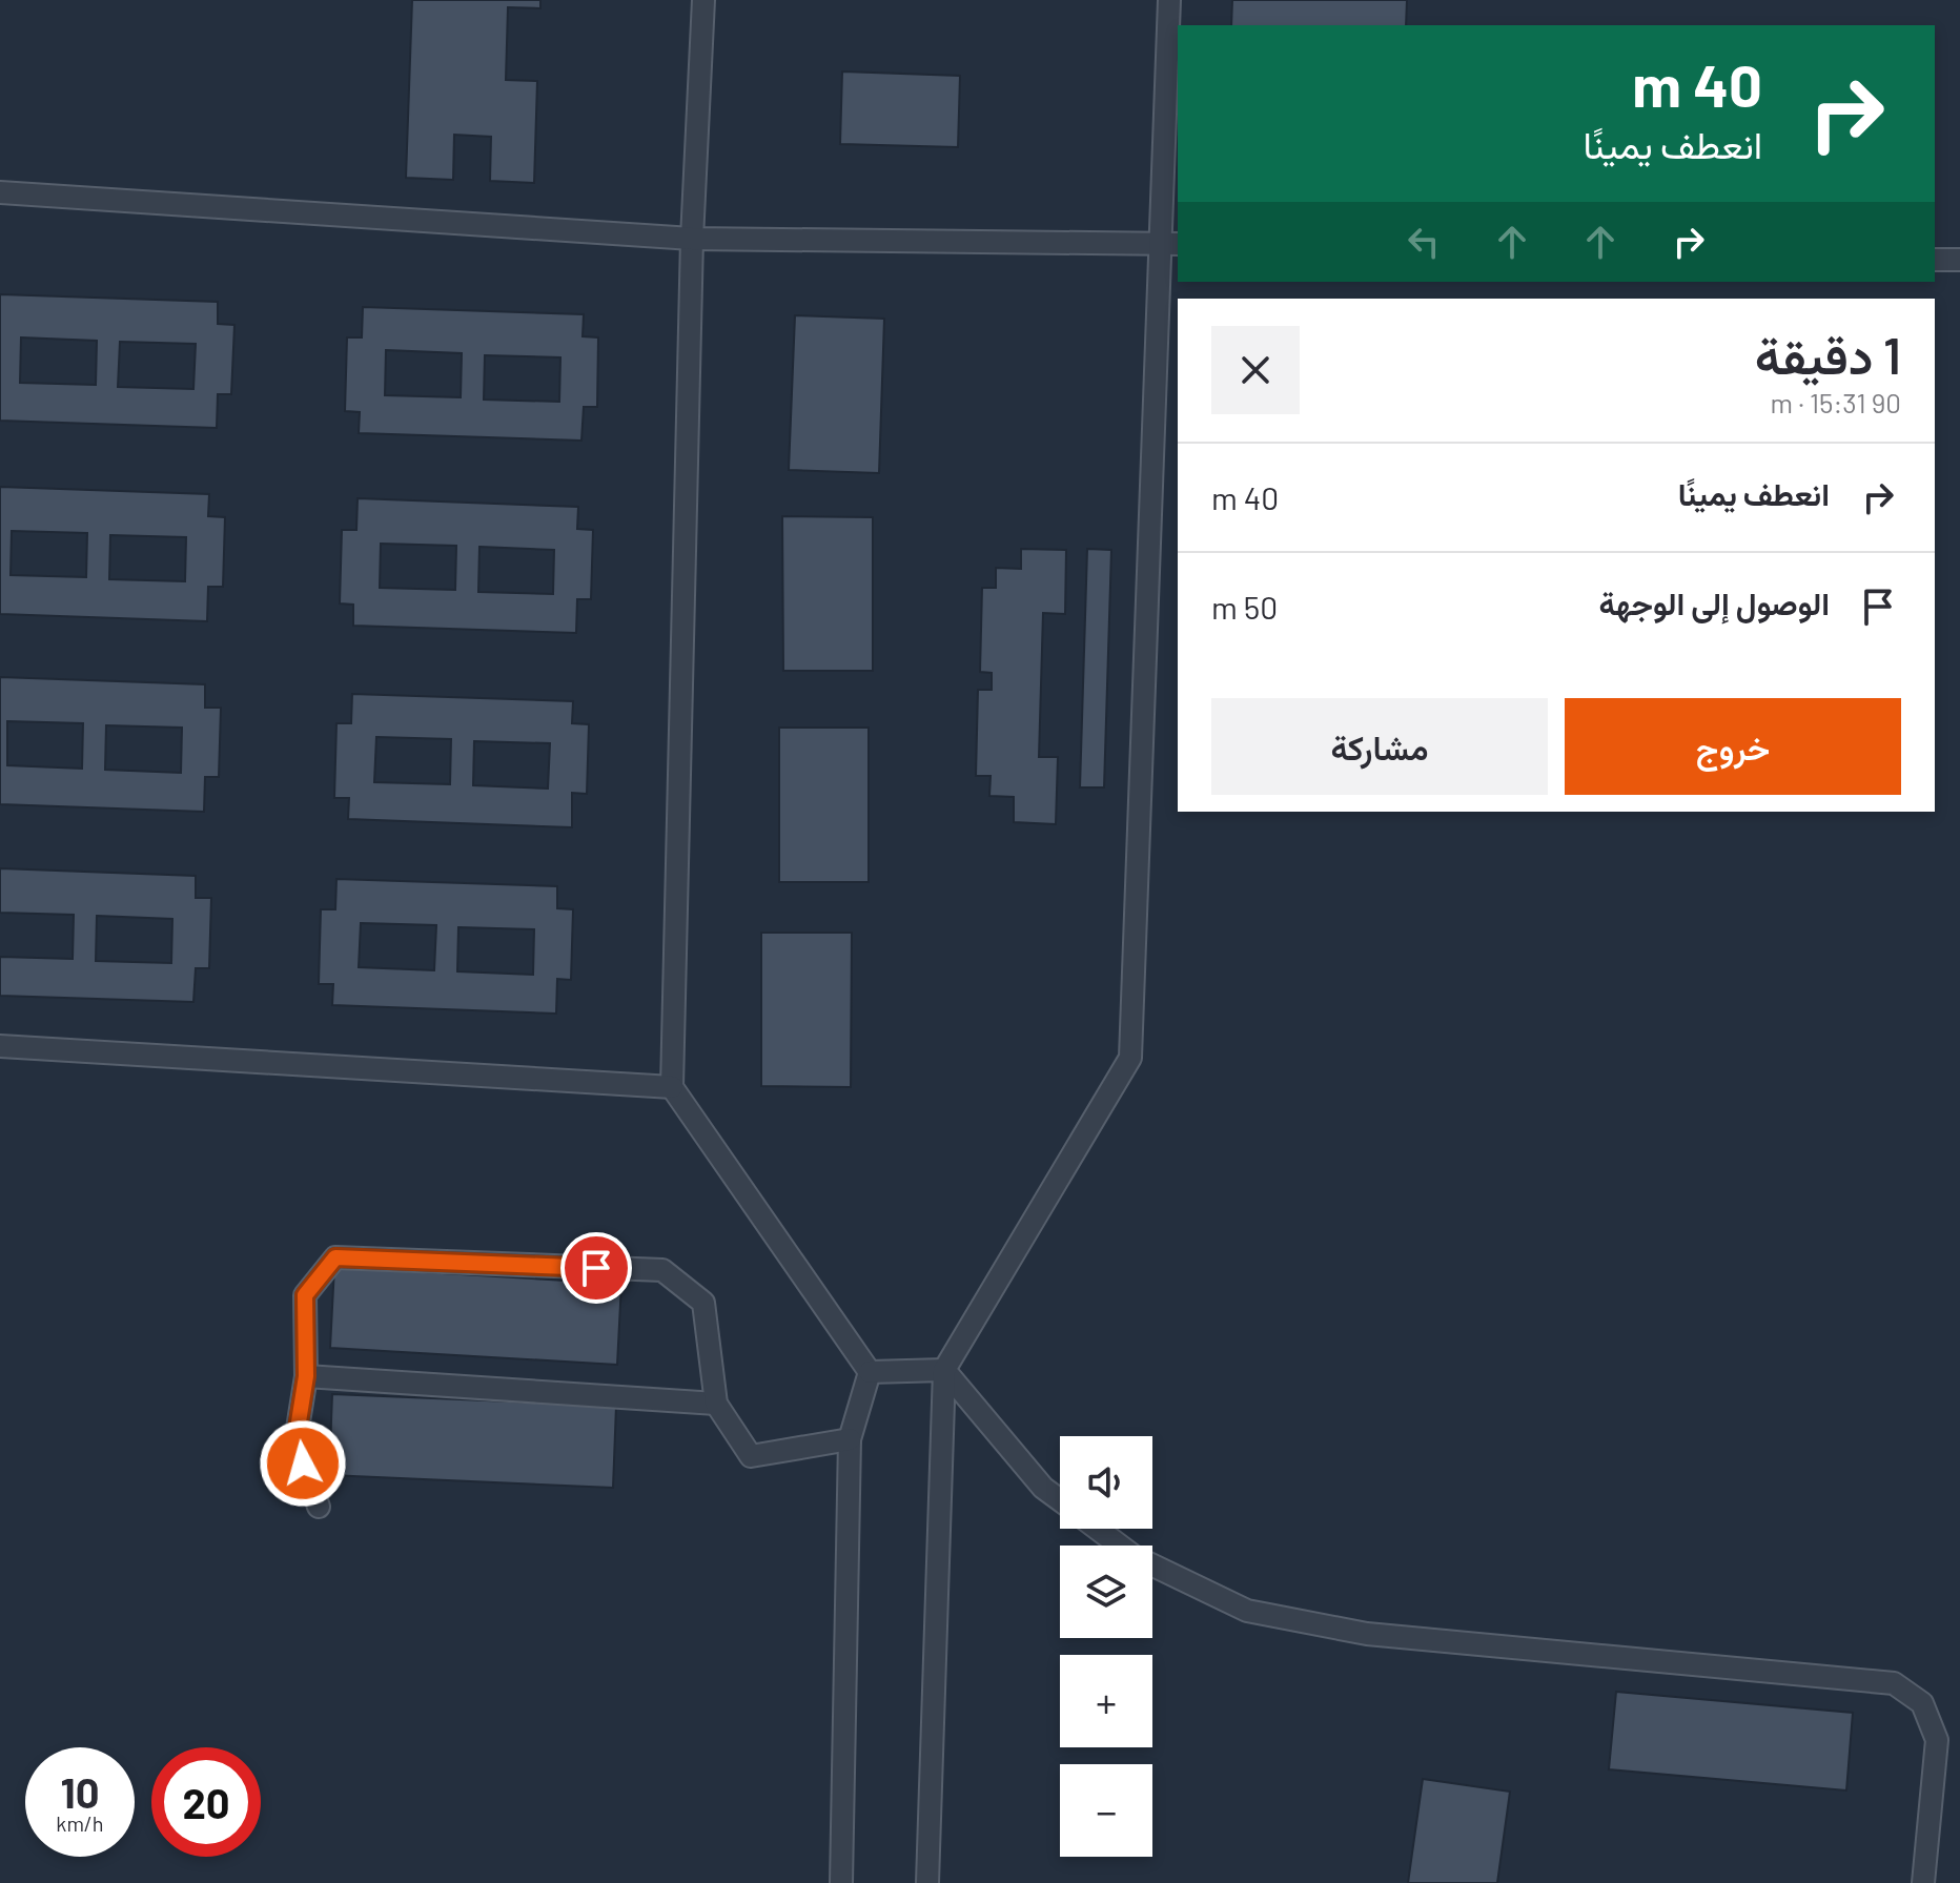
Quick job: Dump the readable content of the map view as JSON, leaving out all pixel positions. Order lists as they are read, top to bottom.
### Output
{
  "page": {
    "turn": ["40 m", "انعطف يمينًا"],
    "heading": ["1 دقيقة", "90 m · 15:31"],
    "list": [
      {
        "name": "انعطف يمينًا",
        "value": "40 m"
      },
      {
        "name": "الوصول إلى الوجهة",
        "value": "50 m"
      }
    ],
    "buttons": ["خروج", "مشاركة"],
    "map_buttons": ["+", "−"],
    "speed": "10 km/h",
    "limit": "20"
  }
}
